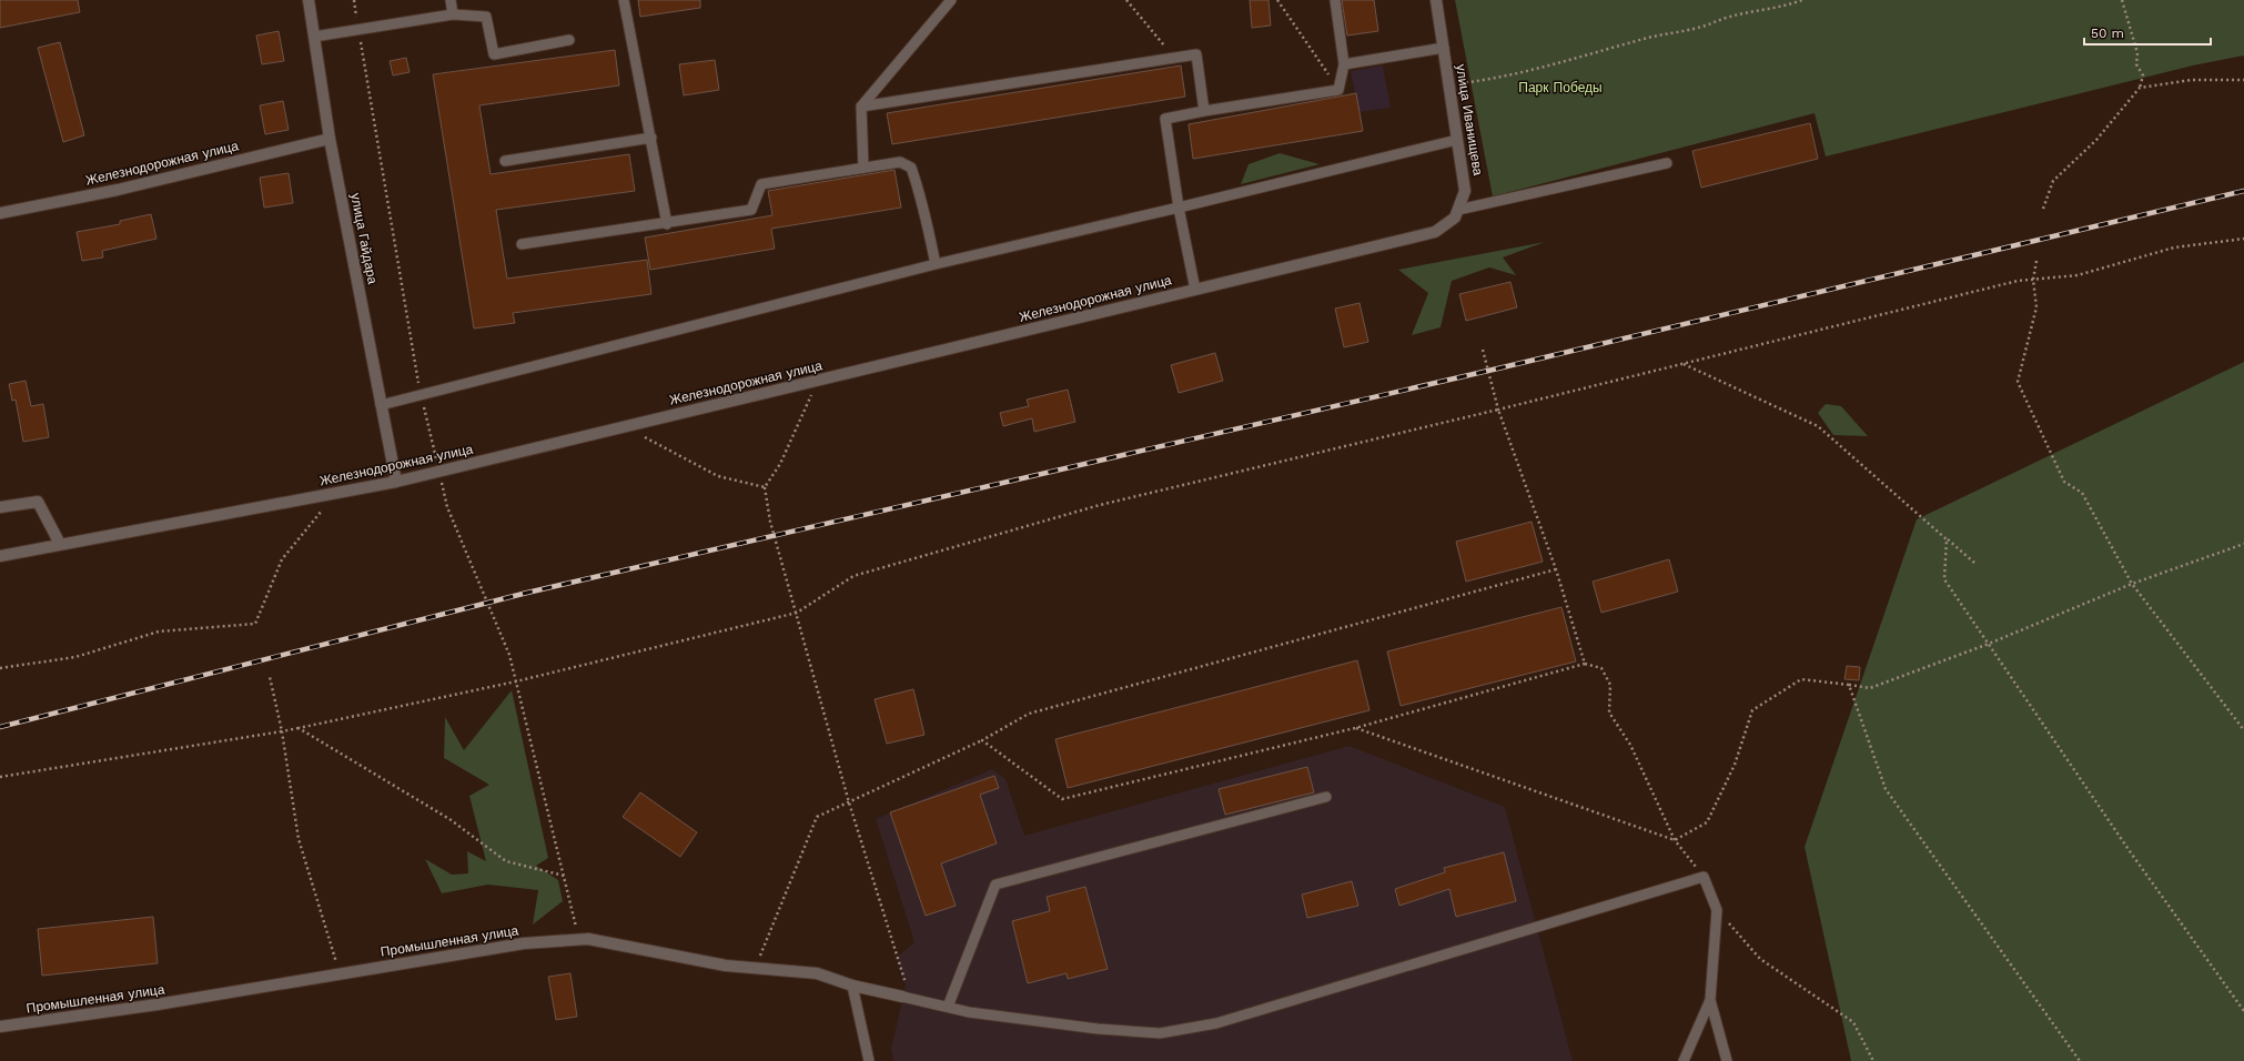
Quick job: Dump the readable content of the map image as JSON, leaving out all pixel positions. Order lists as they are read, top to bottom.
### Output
{
  "streets": {
    "street": [
      "улица Иванищева",
      "Железнодорожная улица",
      "улица Гайдара",
      "Промышленная улица"
    ]
  },
  "crossings": [
    ["улица Иванищева", "Железнодорожная улица"],
    ["Железнодорожная улица", "улица Гайдара"]
  ],
  "parks": ["Парк Победы"],
  "scale_bar": "50 m"
}
